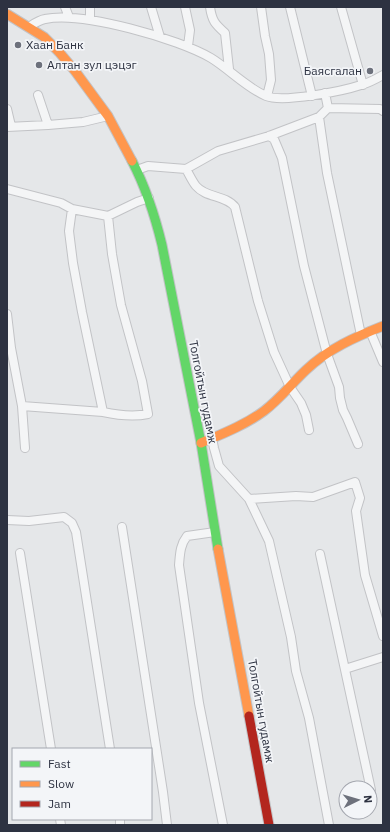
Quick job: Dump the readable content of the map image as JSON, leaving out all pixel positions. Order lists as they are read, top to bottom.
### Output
{
  "streets": {
    "main road": ["Толгойтын гудамж"]
  },
  "places": ["Хаан Банк", "Алтан зул цэцэг", "Баясгалан"],
  "legend": ["Fast", "Slow", "Jam"],
  "north": "right"
}
